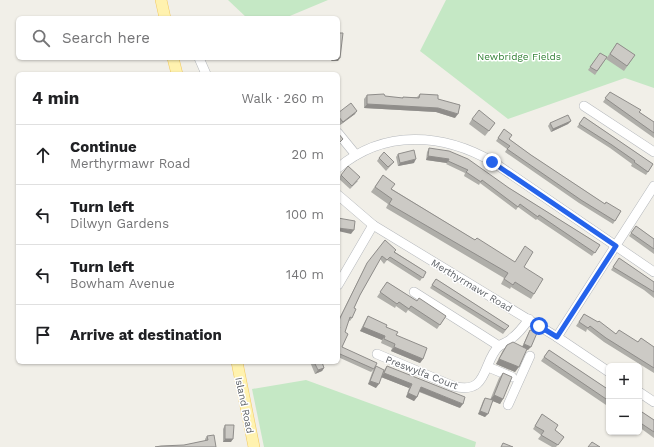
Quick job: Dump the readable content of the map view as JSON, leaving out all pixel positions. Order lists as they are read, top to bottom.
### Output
{
  "streets": {
    "main road": ["Island Road"],
    "street": ["Merthyrmawr Road", "Preswylfa Court"]
  },
  "crossings": [
    ["Merthyrmawr Road", "Preswylfa Court"]
  ],
  "parks": ["Newbridge Fields"],
  "page": {
    "search": "Search here",
    "heading": ["4 min", "Walk · 260 m"],
    "list": [
      ["Continue", "Merthyrmawr Road", "20 m"],
      ["Turn left", "Dilwyn Gardens", "100 m"],
      ["Turn left", "Bowham Avenue", "140 m"],
      "Arrive at destination"
    ],
    "map_buttons": ["+", "−"]
  }
}
